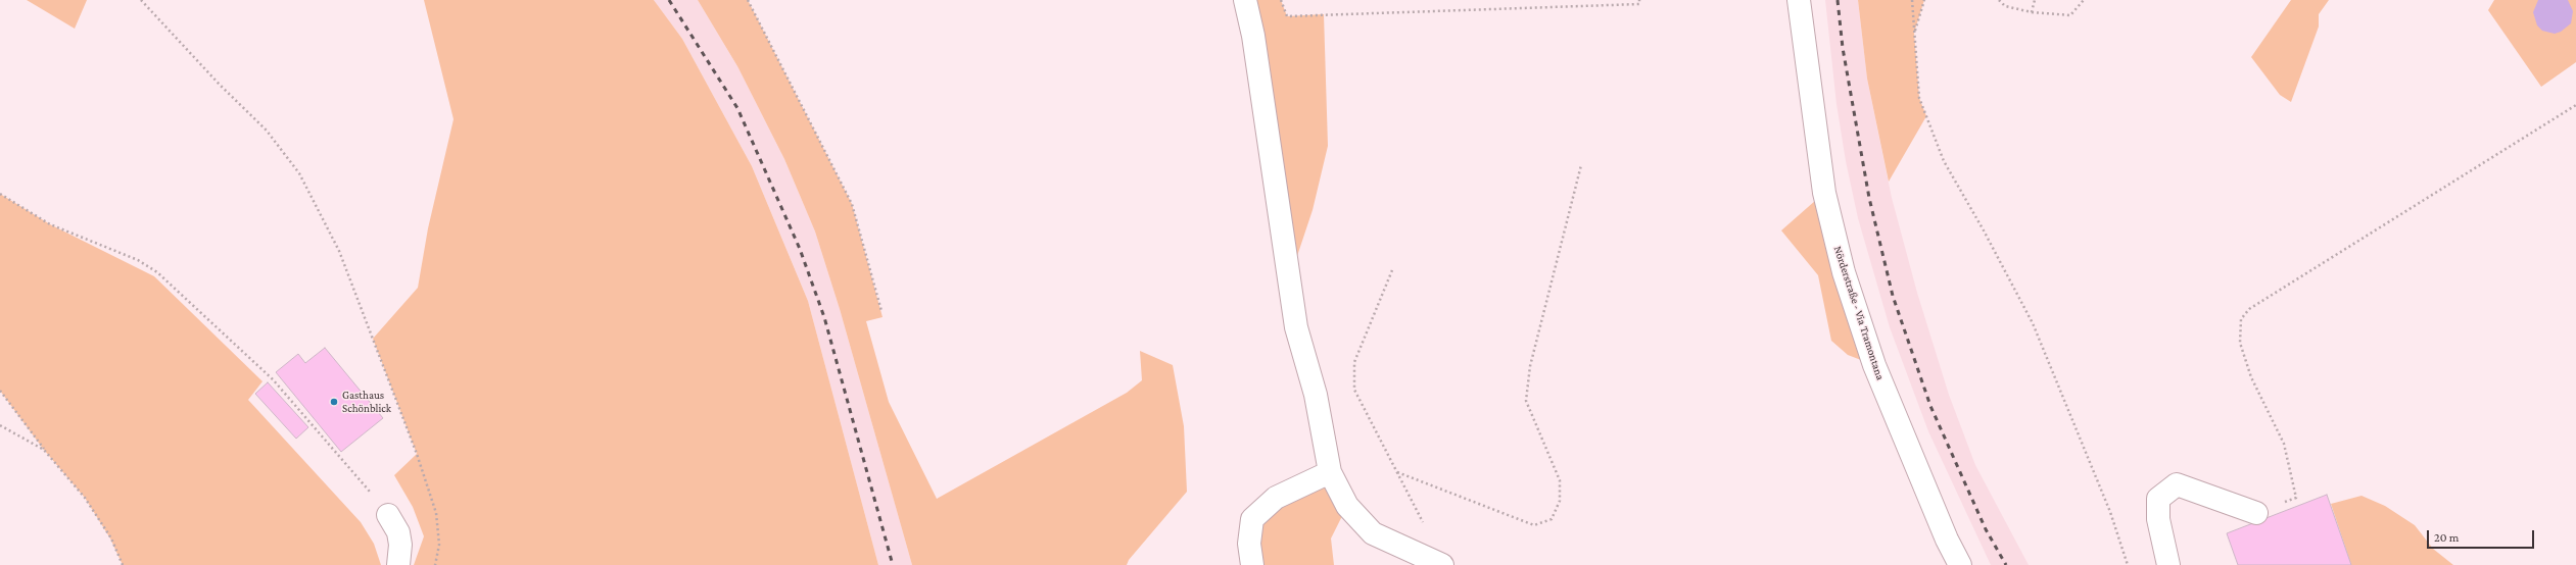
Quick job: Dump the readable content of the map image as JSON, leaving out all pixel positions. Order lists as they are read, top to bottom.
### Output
{
  "streets": {
    "street": ["Nörderstraße - Via Tramontana"]
  },
  "places": ["Gasthaus Schönblick"],
  "scale_bar": "20 m"
}
